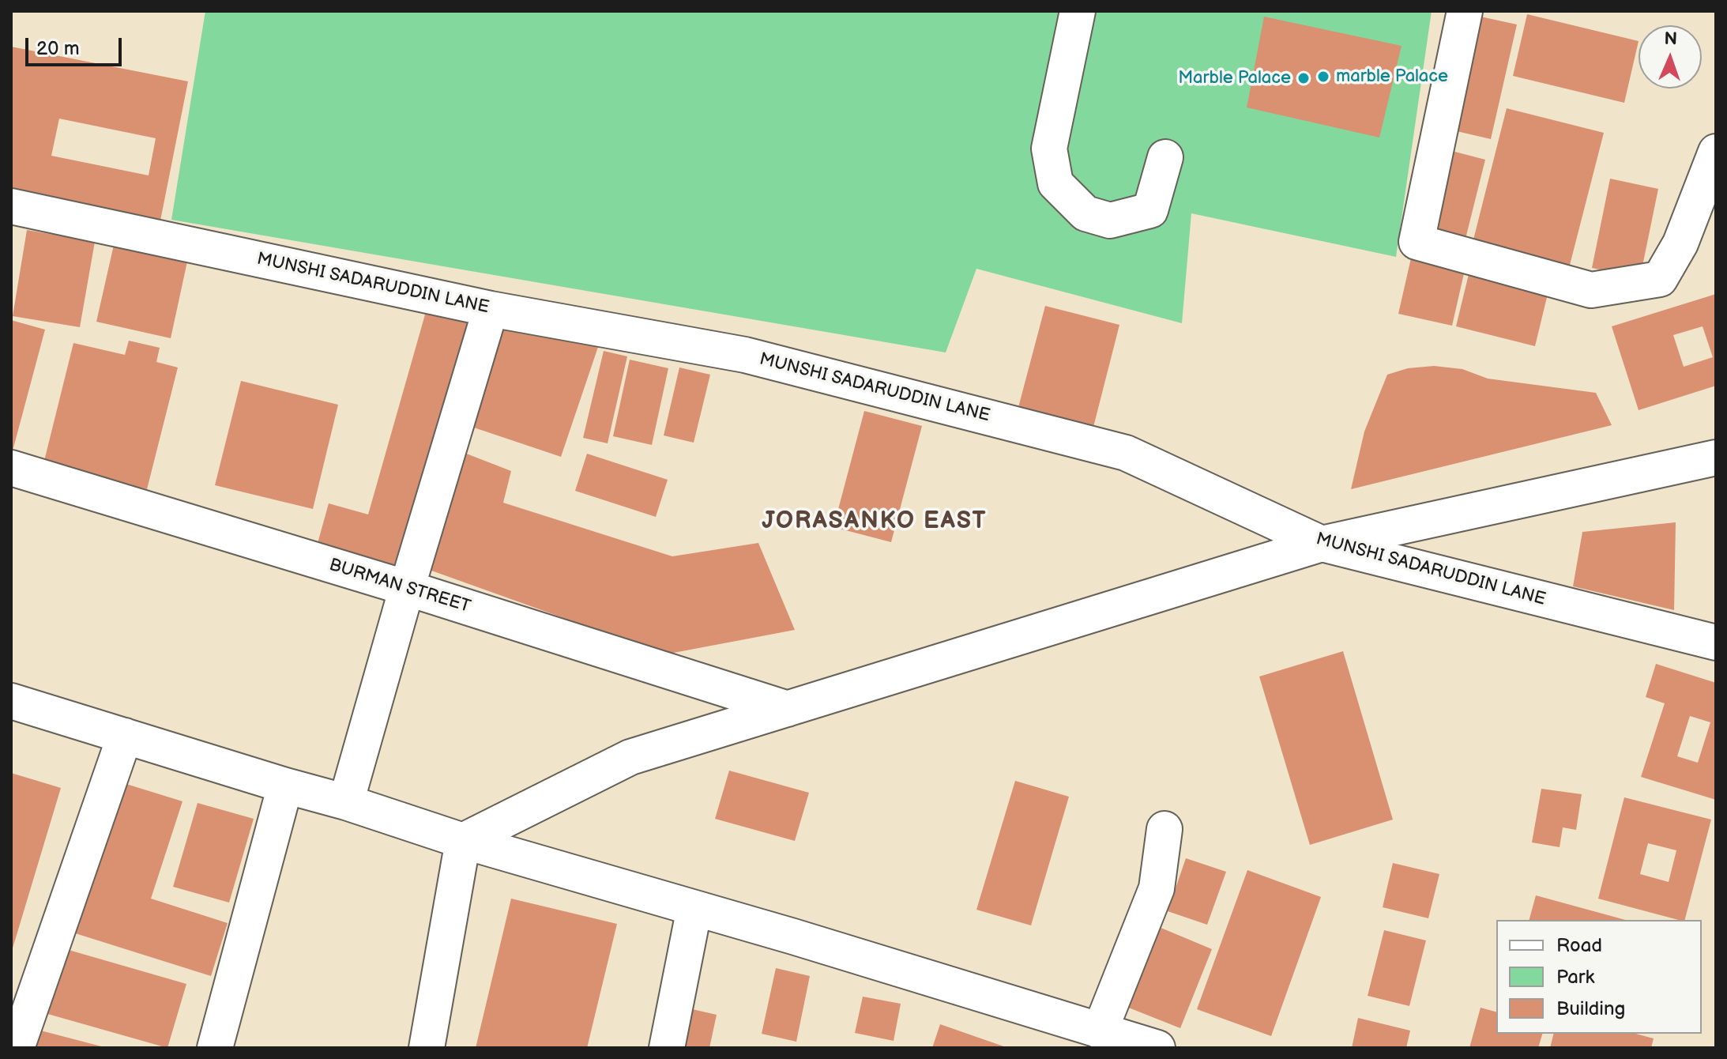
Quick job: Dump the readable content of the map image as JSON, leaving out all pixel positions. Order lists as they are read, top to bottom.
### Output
{
  "streets": {
    "street": ["MUNSHI SADARUDDIN LANE", "BURMAN STREET"]
  },
  "districts": ["JORASANKO EAST"],
  "places": ["marble Palace", "Marble Palace"],
  "legend": ["Road", "Park", "Building"],
  "scale_bar": "20 m",
  "north": "top"
}
